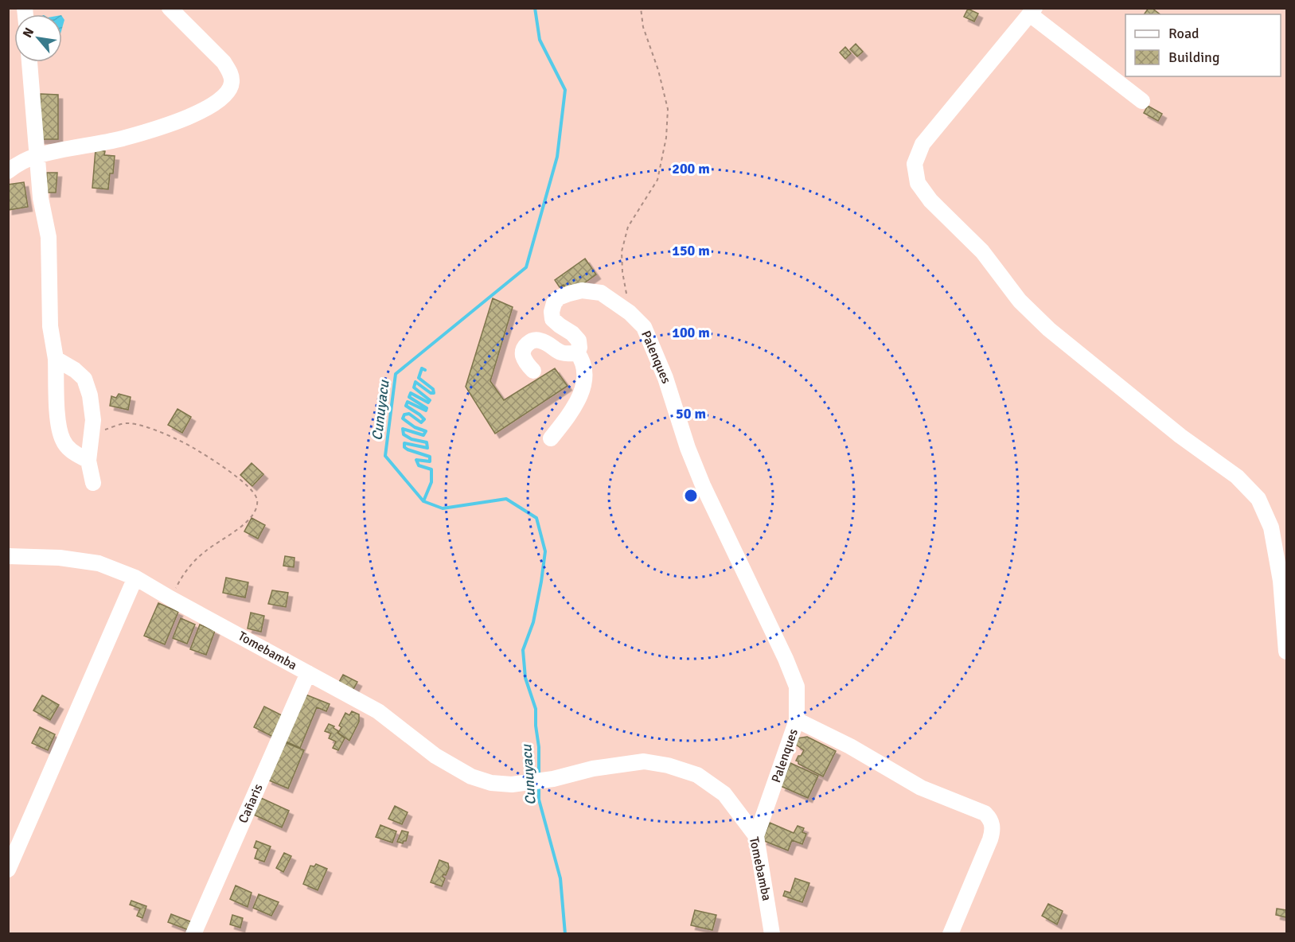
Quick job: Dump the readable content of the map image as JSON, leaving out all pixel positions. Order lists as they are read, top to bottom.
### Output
{
  "streets": {
    "street": ["Palenques", "Tomebamba", "Cañaris"]
  },
  "crossings": [
    ["Palenques", "Tomebamba"],
    ["Tomebamba", "Cañaris"]
  ],
  "water": ["Cunuyacu"],
  "legend": ["Road", "Building"],
  "north": "top left",
  "rings": [
    "200 m",
    "150 m",
    "100 m",
    "50 m"
  ]
}
